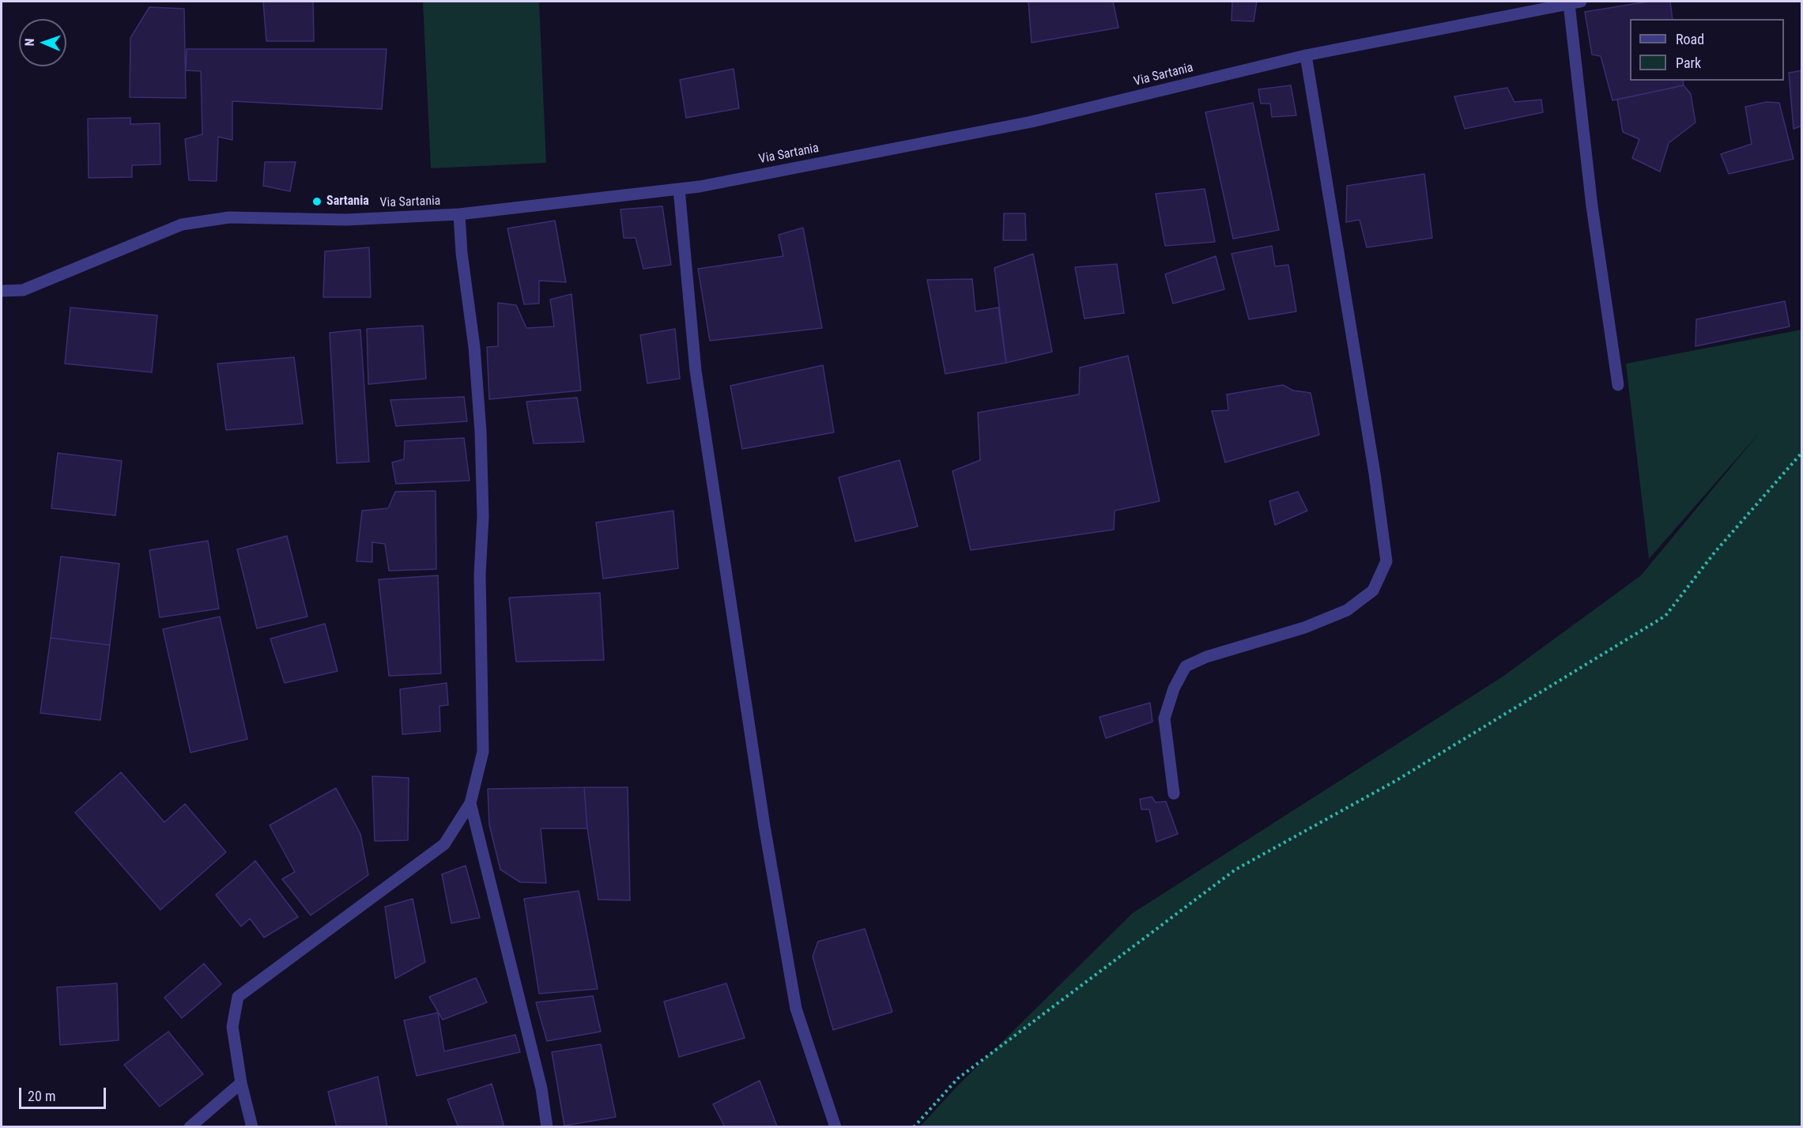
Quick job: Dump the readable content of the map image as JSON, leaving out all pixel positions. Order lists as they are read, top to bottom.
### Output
{
  "streets": {
    "street": ["Via Sartania"]
  },
  "places": ["Sartania"],
  "legend": ["Road", "Park"],
  "scale_bar": "20 m",
  "north": "left"
}
